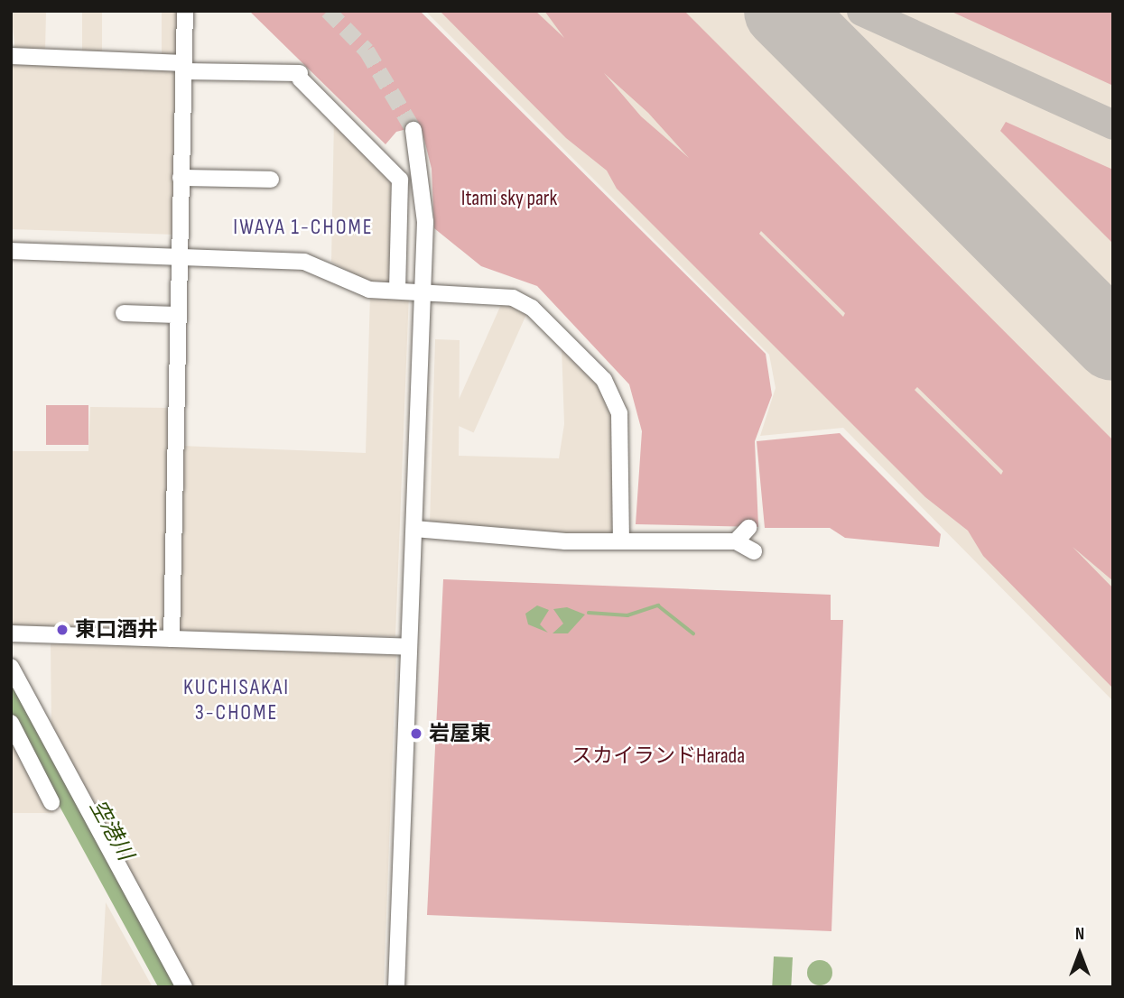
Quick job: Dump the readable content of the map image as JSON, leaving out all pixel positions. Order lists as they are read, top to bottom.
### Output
{
  "districts": ["IWAYA 1-CHOME", "KUCHISAKAI 3-CHOME"],
  "water": ["空港川"],
  "parks": ["Itami sky park", "スカイランドHarada"],
  "places": ["東口酒井", "岩屋東"],
  "north": "top"
}
